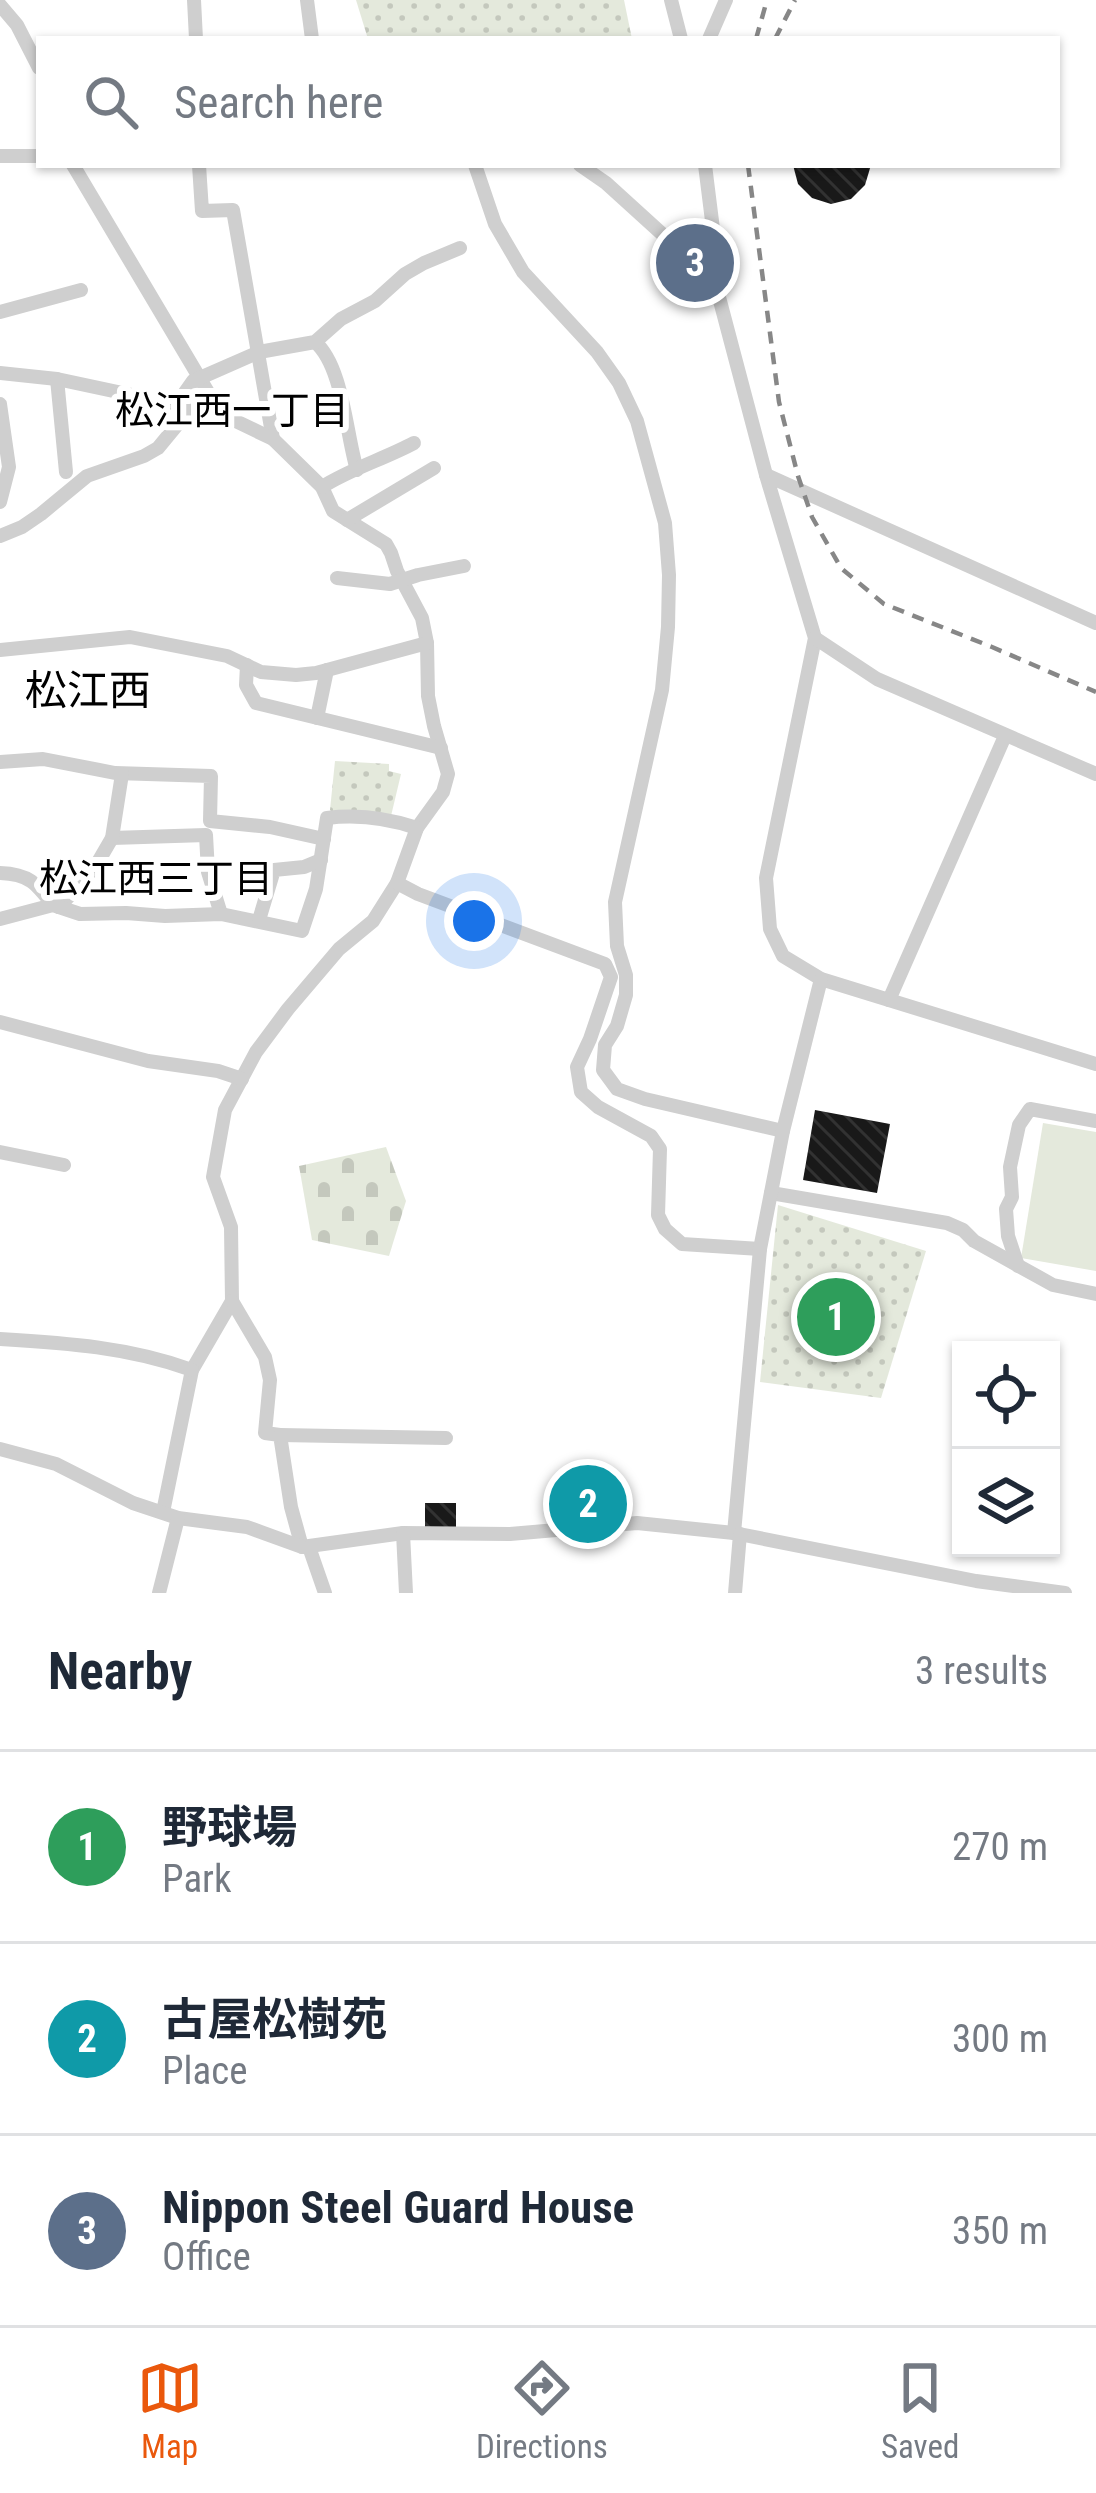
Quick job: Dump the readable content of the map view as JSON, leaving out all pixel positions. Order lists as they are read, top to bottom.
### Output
{
  "districts": ["松江西一丁目", "松江西", "松江西三丁目"],
  "page": {
    "search": "Search here",
    "pins": ["3", "1", "2"],
    "heading": ["Nearby", "3 results"],
    "list": [
      {
        "mark": "1",
        "name": "野球場",
        "note": "Park",
        "value": "270 m"
      },
      {
        "mark": "2",
        "name": "古屋松樹苑",
        "note": "Place",
        "value": "300 m"
      },
      {
        "mark": "3",
        "name": "Nippon Steel Guard House",
        "note": "Office",
        "value": "350 m"
      }
    ],
    "nav": ["Map", "Directions", "Saved"]
  }
}
